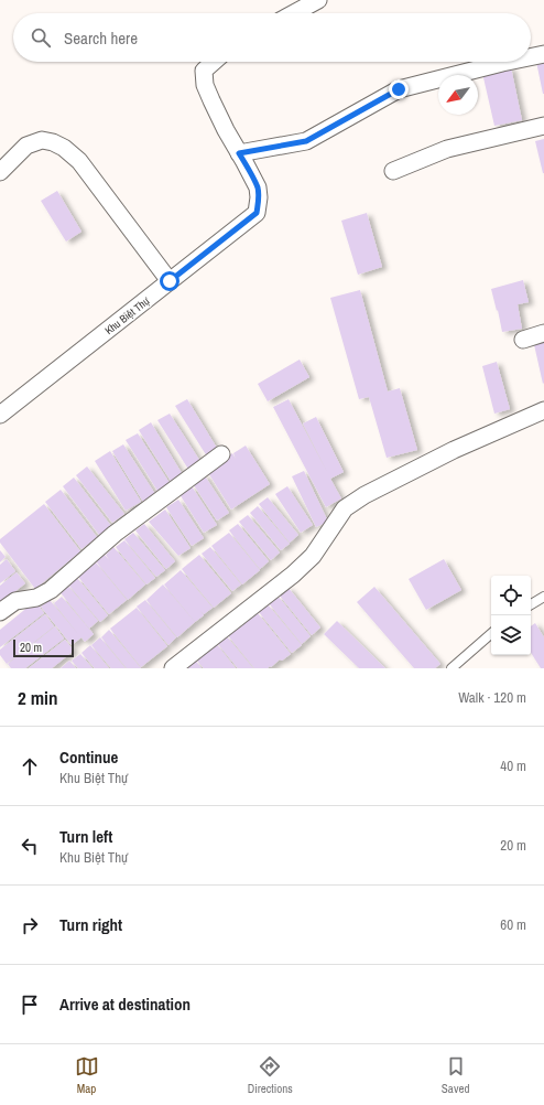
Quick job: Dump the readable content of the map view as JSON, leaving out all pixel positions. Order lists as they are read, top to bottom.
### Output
{
  "streets": {
    "street": ["Khu Biệt Thự"]
  },
  "scale_bar": "20 m",
  "north": "bottom left",
  "page": {
    "search": "Search here",
    "scale": "20 m",
    "heading": ["2 min", "Walk · 120 m"],
    "list": [
      ["Continue", "Khu Biệt Thự", "40 m"],
      ["Turn left", "Khu Biệt Thự", "20 m"],
      ["Turn right", "60 m"],
      "Arrive at destination"
    ],
    "nav": ["Map", "Directions", "Saved"]
  }
}
